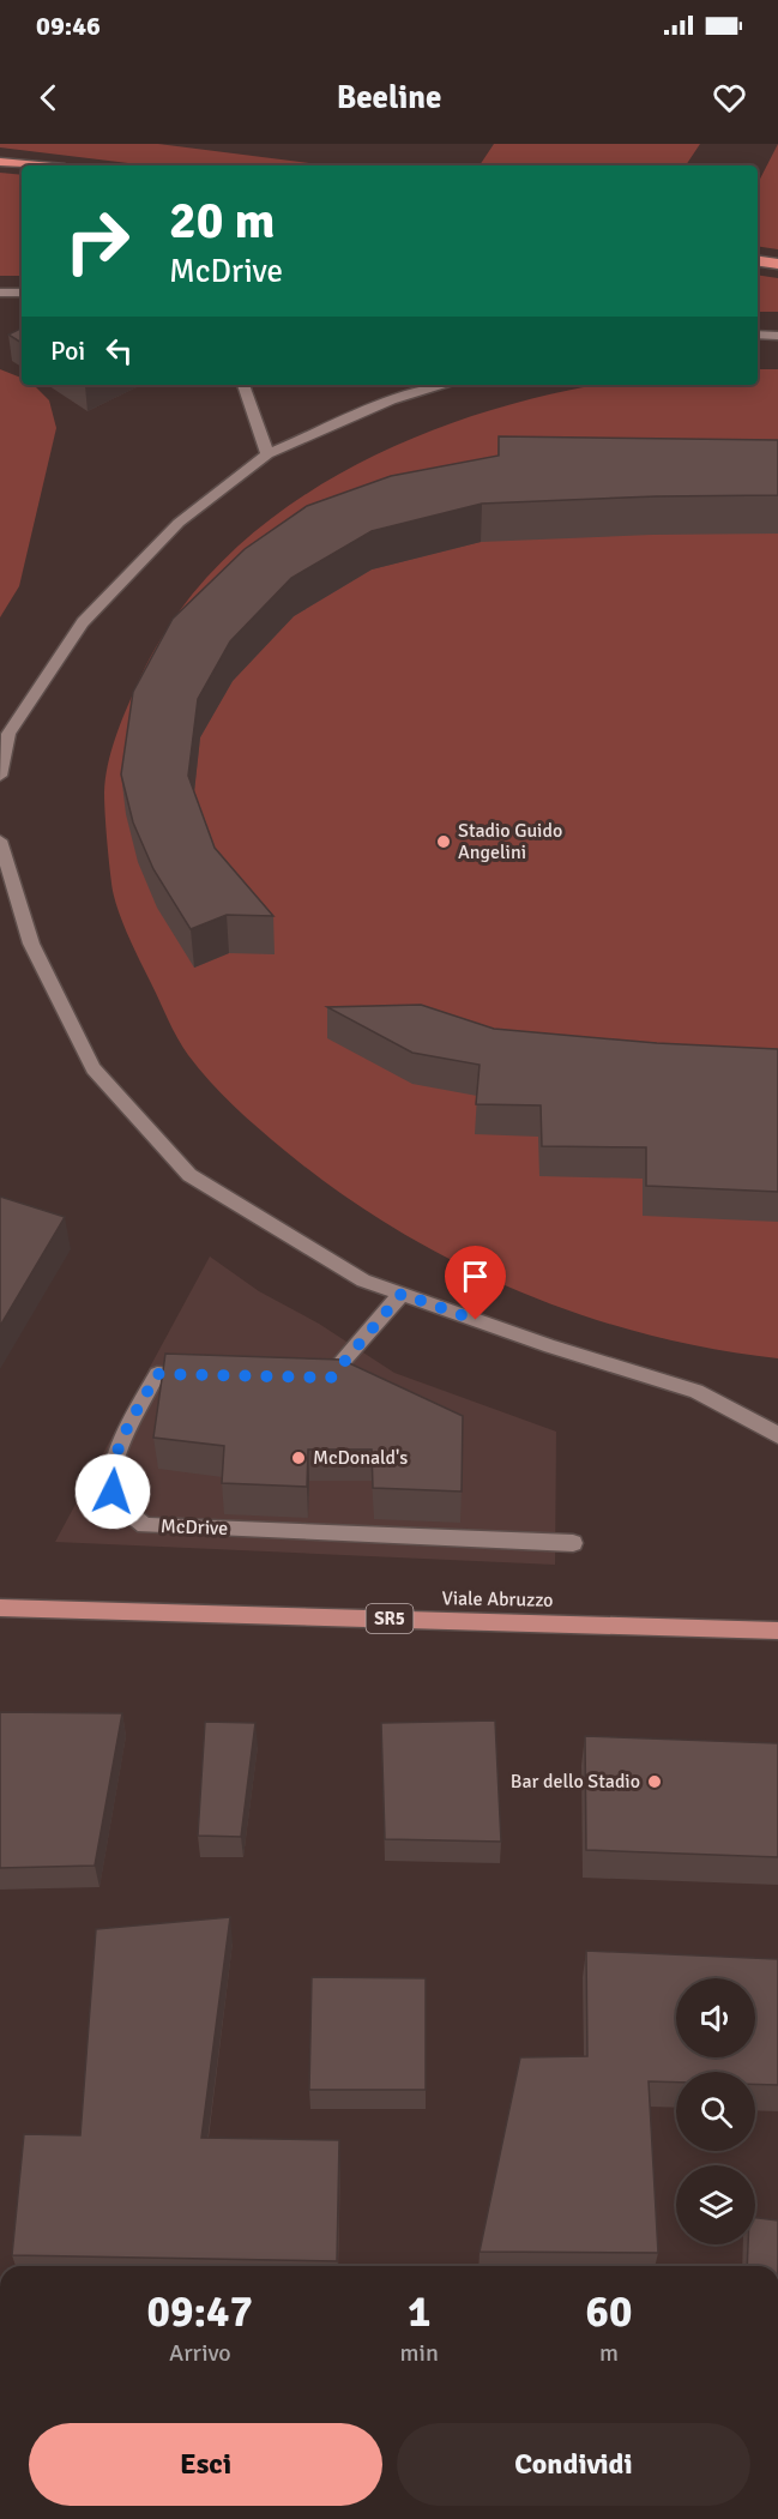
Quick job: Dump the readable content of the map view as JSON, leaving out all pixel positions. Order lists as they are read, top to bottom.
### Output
{
  "streets": {
    "main road": ["Viale Abruzzo", "SR5"],
    "street": ["McDrive"]
  },
  "places": ["Stadio Guido Angelini", "McDonald's", "Bar dello Stadio"],
  "page": {
    "status": "09:46",
    "header": "Beeline",
    "turn": ["20 m", "McDrive"],
    "then": "Poi",
    "eta": [
      "09:47",
      "Arrivo",
      "1",
      "min",
      "60",
      "m"
    ],
    "buttons": ["Esci", "Condividi"]
  }
}
